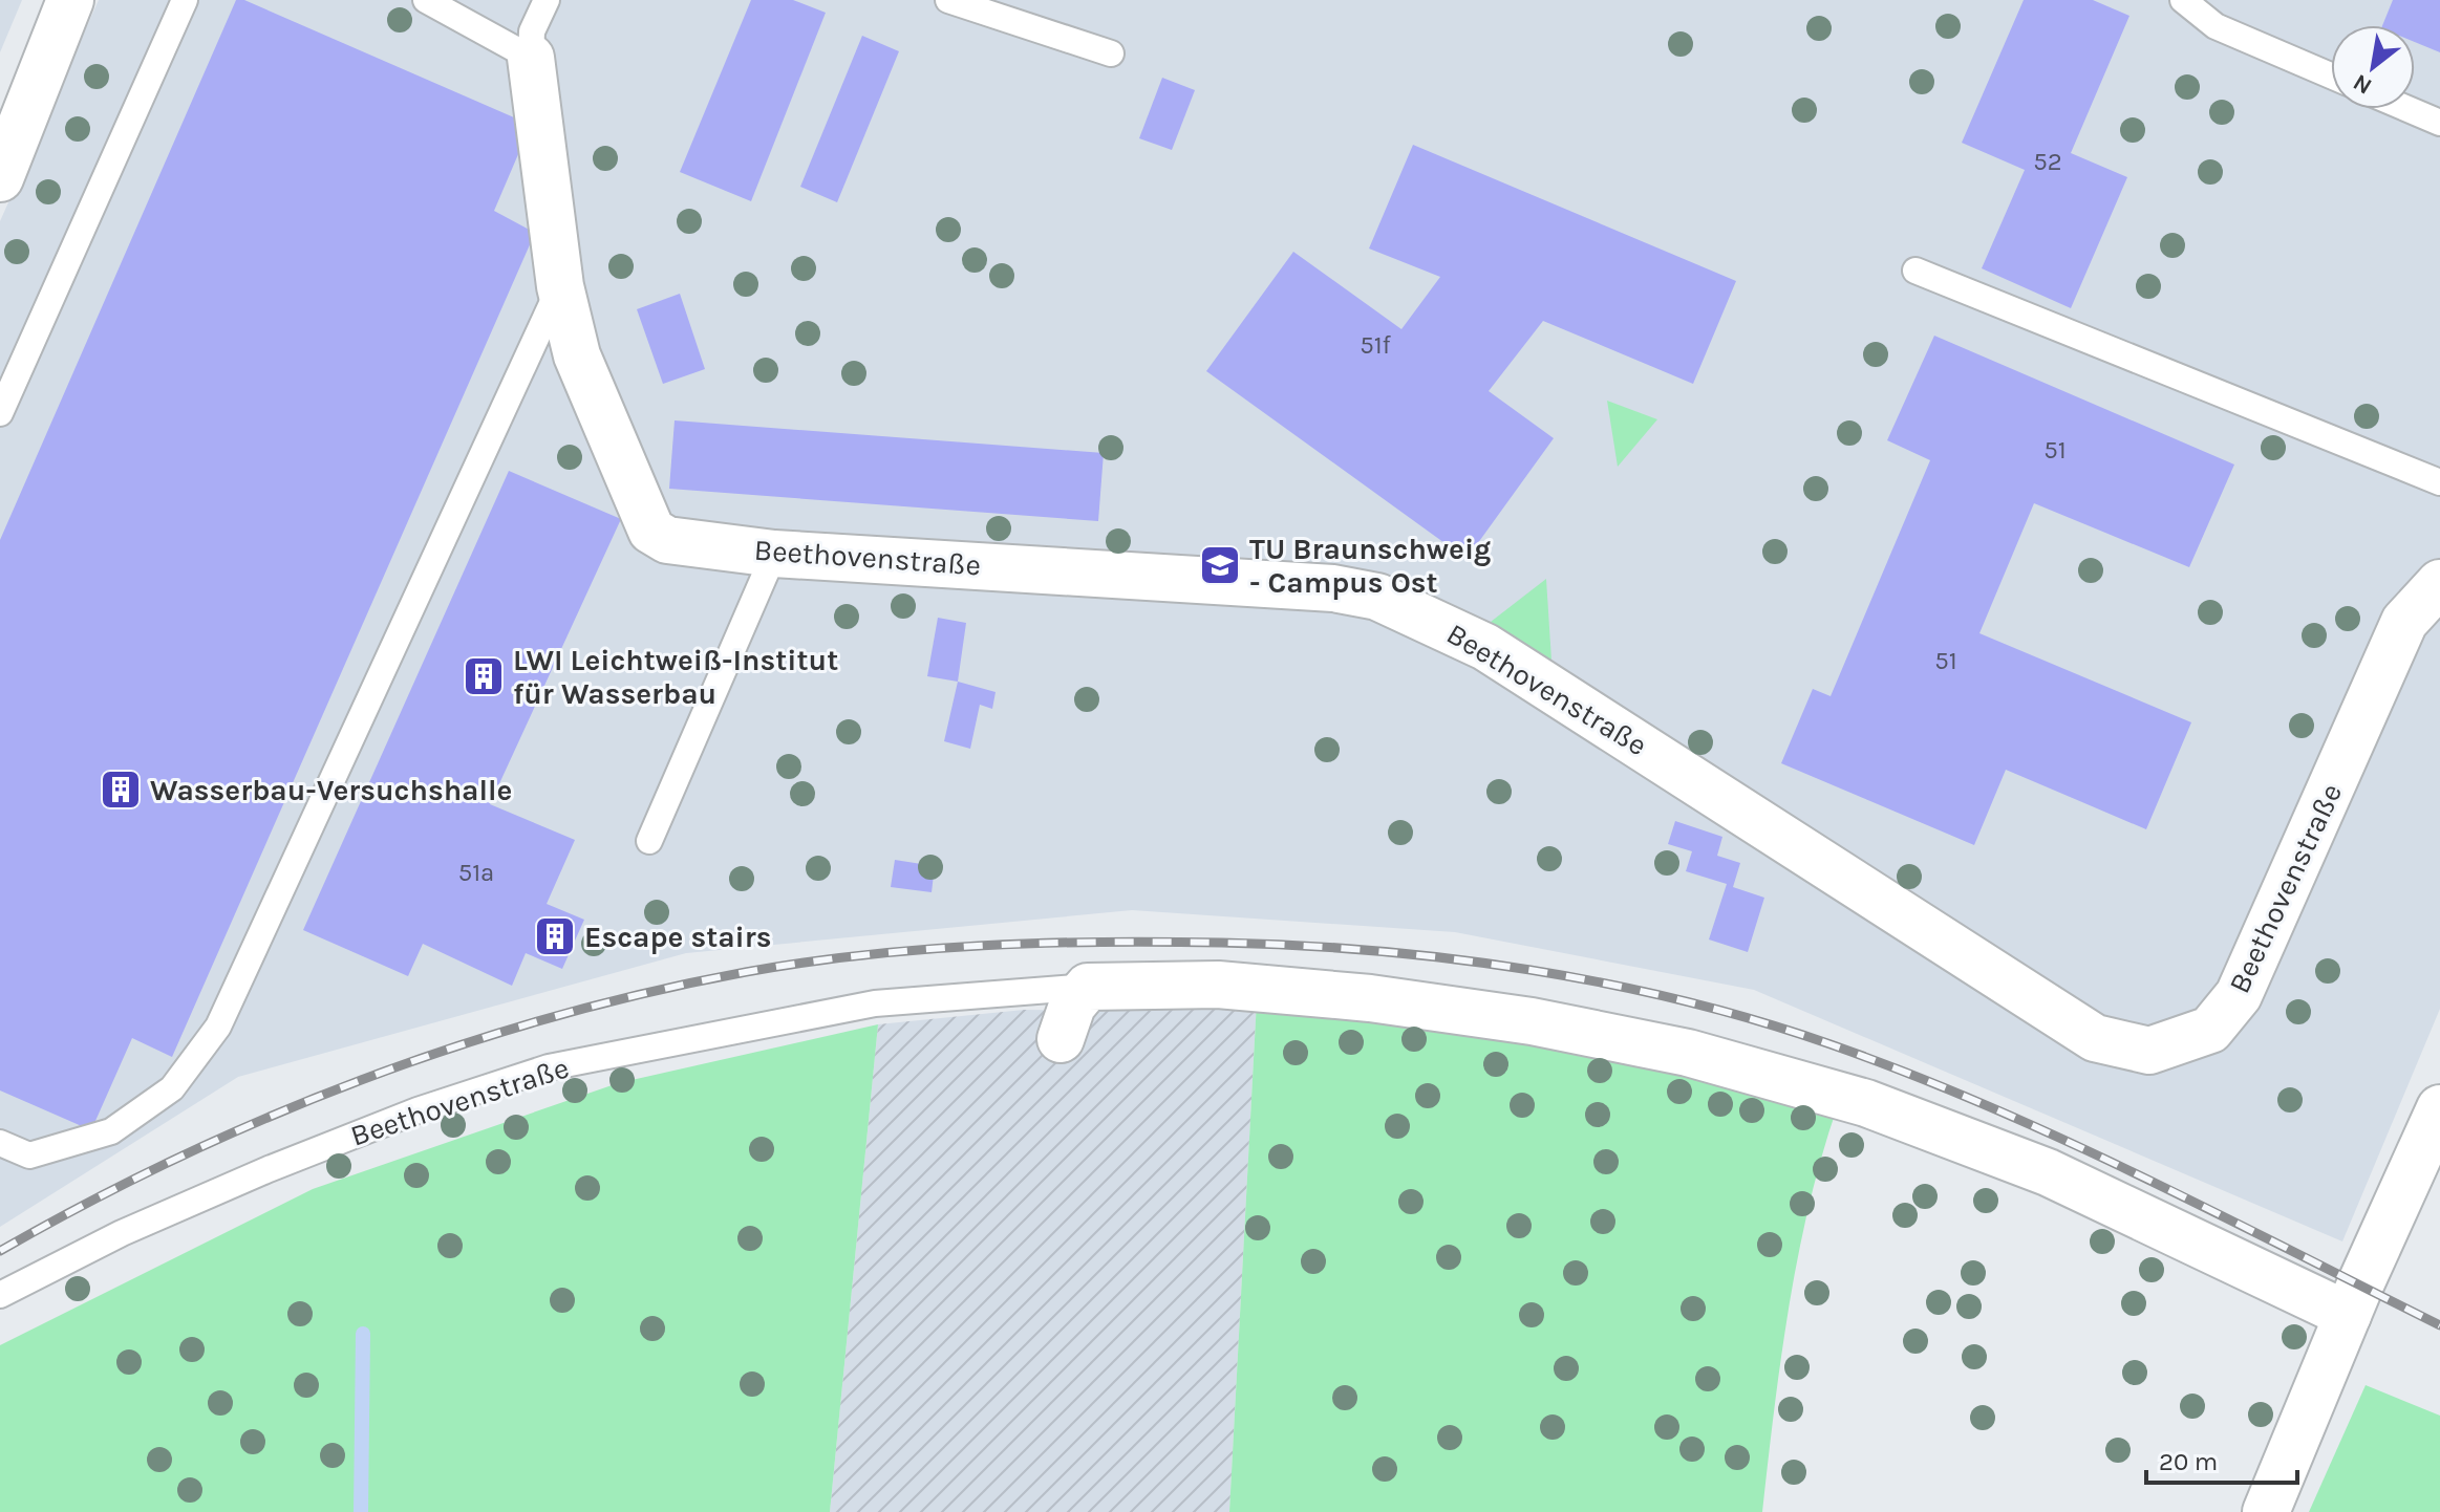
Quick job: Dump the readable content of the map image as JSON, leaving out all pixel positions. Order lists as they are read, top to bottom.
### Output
{
  "streets": {
    "street": ["Beethovenstraße"]
  },
  "places": {
    "school or university": ["TU Braunschweig - Campus Ost"],
    "building": ["LWI Leichtweiß-Institut für Wasserbau", "Wasserbau-Versuchshalle", "Escape stairs"]
  },
  "house_numbers": [
    "52",
    "51f",
    "51",
    "51",
    "51a"
  ],
  "scale_bar": "20 m",
  "north": "bottom left"
}
